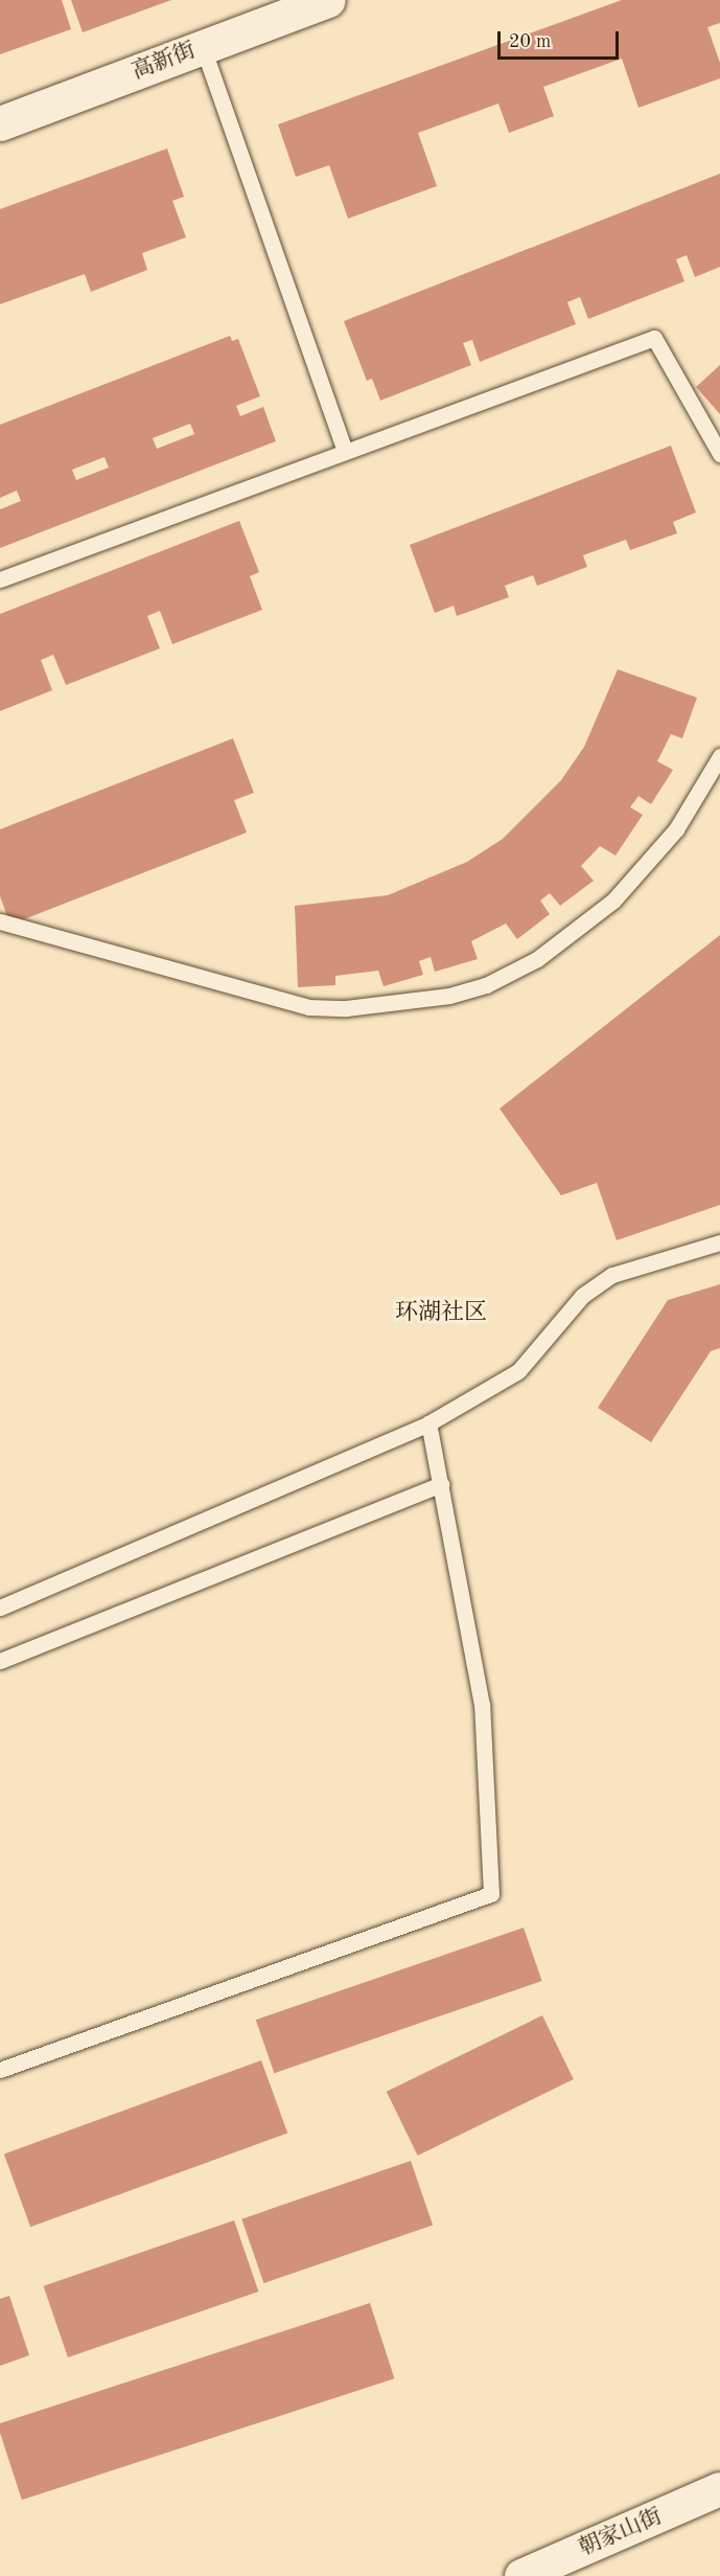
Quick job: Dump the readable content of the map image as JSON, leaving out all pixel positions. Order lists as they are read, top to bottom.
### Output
{
  "streets": {
    "street": ["高新街", "朝家山街"]
  },
  "districts": ["环湖社区"],
  "scale_bar": "20 m"
}
